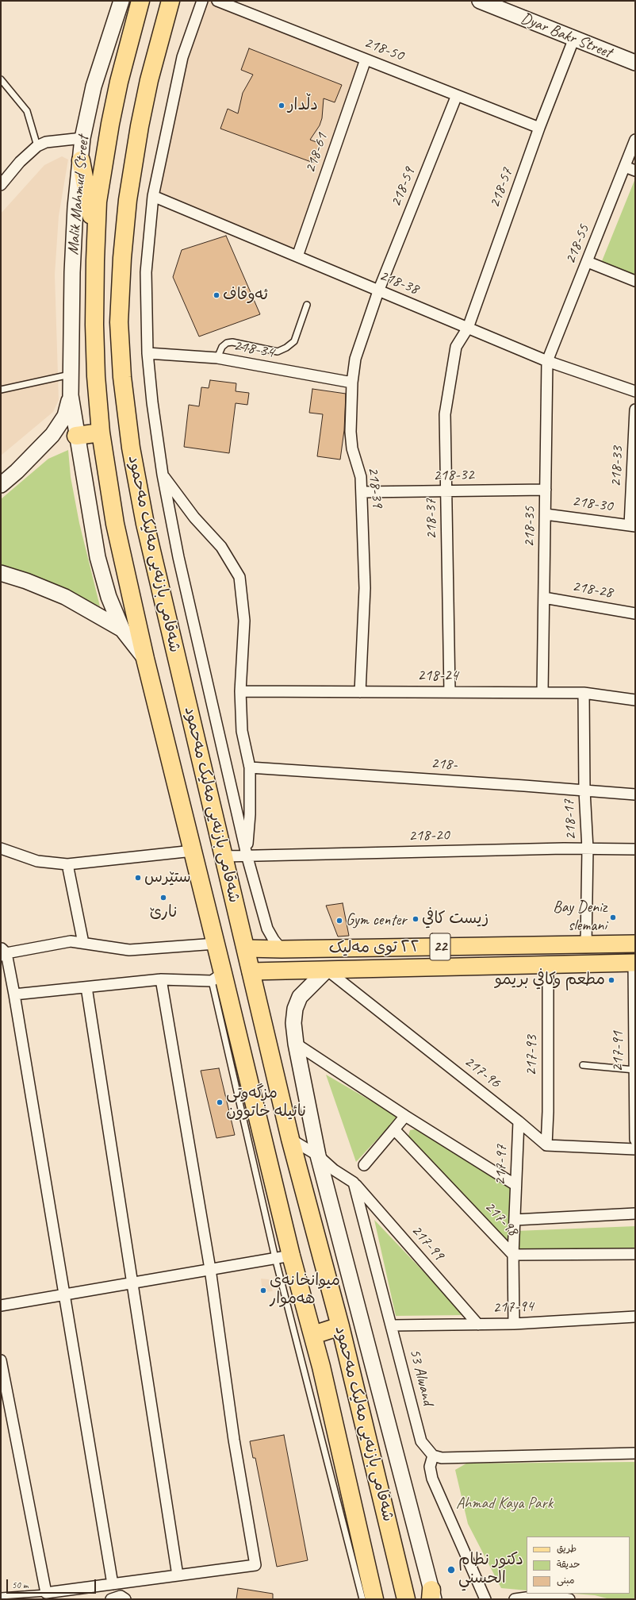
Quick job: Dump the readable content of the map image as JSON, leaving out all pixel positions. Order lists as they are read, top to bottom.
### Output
{
  "streets": {
    "highway": ["شەقامی بازنەیی مەلیک مەحمود"],
    "main road": [
      "Dyar Bakr Street",
      "Malik Mahmud Street",
      "22",
      "٢٢ توی مەلیک"
    ],
    "street": [
      "218-50",
      "218-61",
      "218-59",
      "218-57",
      "218-55",
      "218-38",
      "218-34",
      "218-33",
      "218-32",
      "218-39",
      "218-30",
      "218-37",
      "218-35",
      "218-28",
      "218-24",
      "218-",
      "218-17",
      "218-20",
      "217-91",
      "217-93",
      "217-96",
      "217-97",
      "217-98",
      "217-99",
      "217-94",
      "53 Alwand"
    ]
  },
  "crossings": [
    ["Dyar Bakr Street", "218-57"],
    ["218-50", "218-61"],
    ["218-50", "218-59"],
    ["218-50", "218-57"],
    ["218-61", "218-38"],
    ["218-59", "218-38"],
    ["218-59", "218-39"],
    ["218-57", "218-38"],
    ["218-57", "218-37"],
    ["218-55", "218-38"],
    ["218-55", "218-35"],
    ["218-38", "218-39"],
    ["218-38", "218-35"],
    ["218-34", "218-39"],
    ["218-33", "218-30"],
    ["218-32", "218-39"],
    ["218-32", "218-37"],
    ["218-32", "218-35"],
    ["218-39", "218-24"],
    ["218-30", "218-35"],
    ["218-37", "218-24"],
    ["218-35", "218-28"],
    ["218-35", "218-24"],
    ["شەقامی بازنەیی مەلیک مەحمود", "218-20"],
    ["شەقامی بازنەیی مەلیک مەحمود", "٢٢ توی مەلیک"],
    ["218-24", "218-17"],
    ["218-", "218-17"],
    ["218-17", "218-20"],
    ["218-17", "٢٢ توی مەلیک"],
    ["٢٢ توی مەلیک", "217-91"],
    ["٢٢ توی مەلیک", "217-93"],
    ["٢٢ توی مەلیک", "217-96"],
    ["217-93", "217-96"],
    ["217-96", "217-97"],
    ["217-97", "217-98"],
    ["217-97", "217-94"],
    ["217-99", "217-94"],
    ["217-99", "53 Alwand"],
    ["217-94", "53 Alwand"]
  ],
  "parks": ["Ahmad Kaya Park"],
  "places": [
    "دڵدار",
    "ئەوقاف",
    "ستێرس",
    "نارێ",
    "Bay Deniz slemani",
    "زيست كافي",
    "Gym center",
    "مطعم وكافي بريمو",
    "مزگەوتی نائیلە خاتوون",
    "میوانخانەی هەموار",
    "دكتور نظام الحسني"
  ],
  "legend": ["طريق", "حديقة", "مبنى"],
  "scale_bar": "50 m"
}
